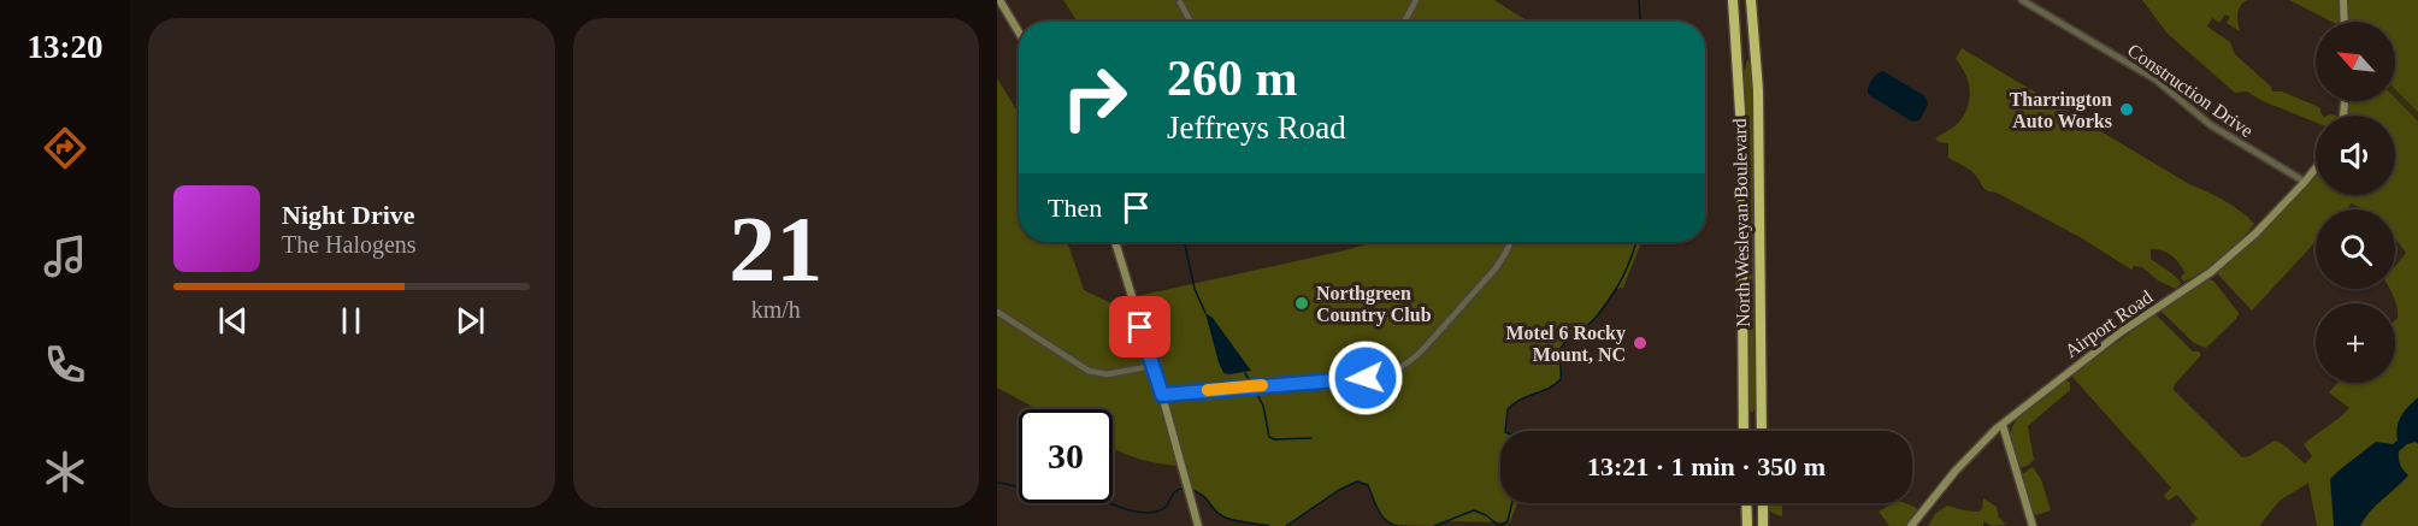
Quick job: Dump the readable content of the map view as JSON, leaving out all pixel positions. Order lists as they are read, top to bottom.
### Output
{
  "streets": {
    "highway": ["North Wesleyan Boulevard"],
    "main road": ["Airport Road"],
    "street": ["Construction Drive"]
  },
  "crossings": [
    ["Construction Drive", "Airport Road"]
  ],
  "places": ["Tharrington Auto Works", "Northgreen Country Club", "Motel 6 Rocky Mount, NC"],
  "north": "top left",
  "page": {
    "tabs": "13:20",
    "tile": ["21", "km/h"],
    "map_buttons": "+",
    "turn": ["260 m", "Jeffreys Road"],
    "then": "Then",
    "song": ["Night Drive", "The Halogens"],
    "limit": "30",
    "trip": "13:21 · 1 min · 350 m"
  }
}
